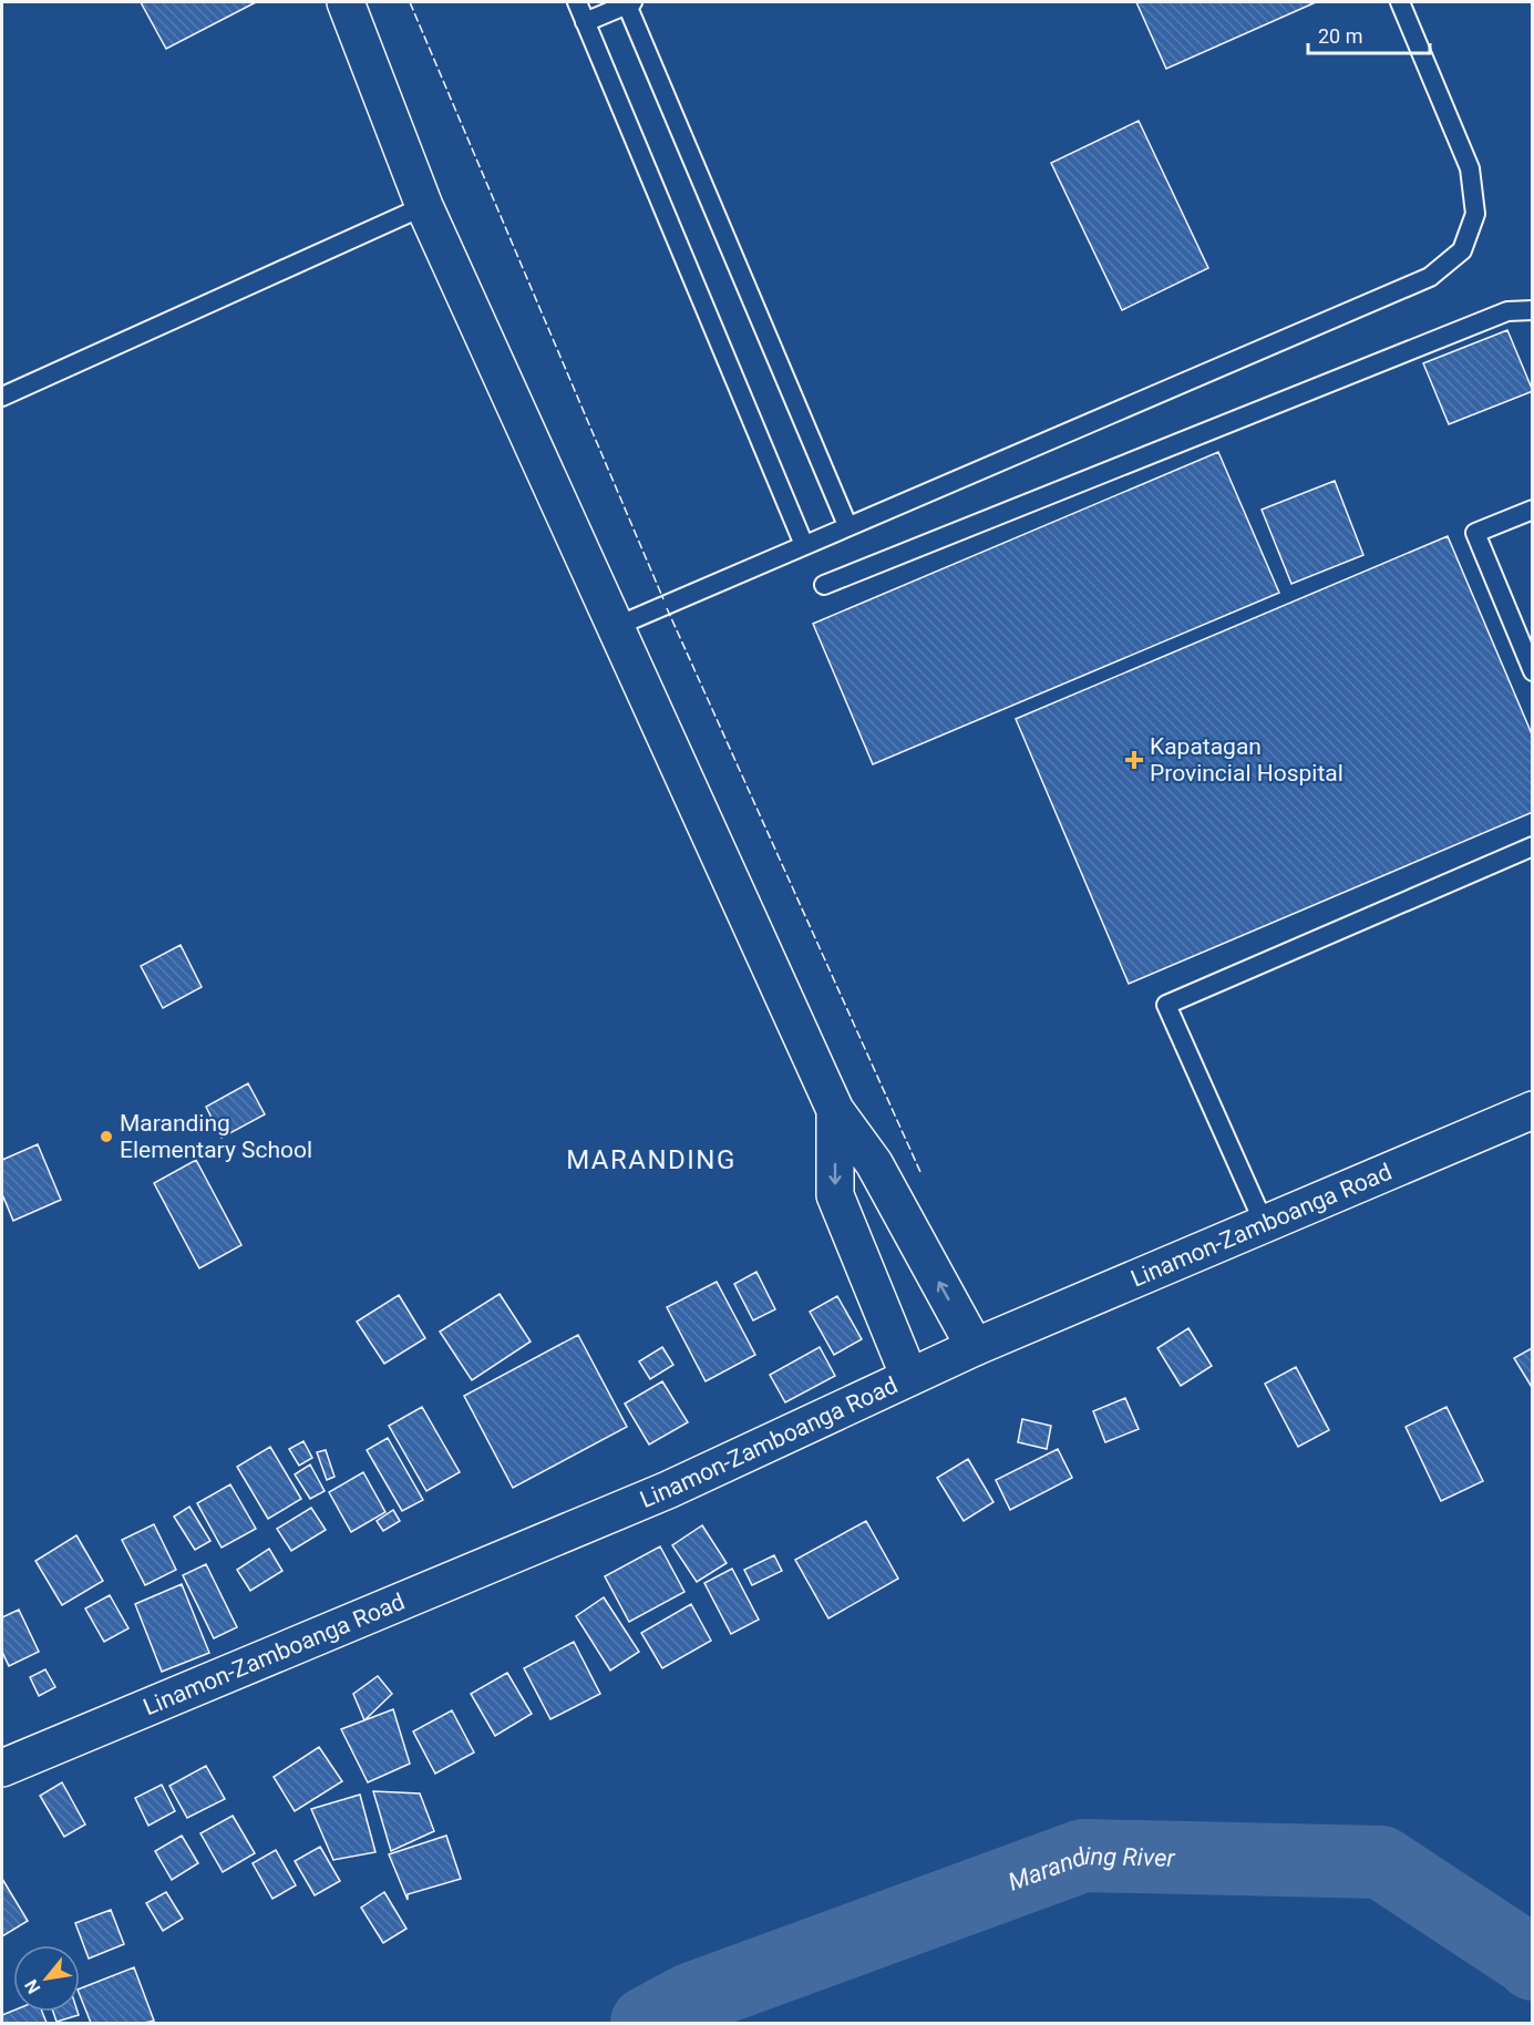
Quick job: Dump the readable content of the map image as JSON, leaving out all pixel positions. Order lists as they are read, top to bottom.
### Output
{
  "streets": {
    "main road": ["Linamon-Zamboanga Road"]
  },
  "districts": ["MARANDING"],
  "water": ["Maranding River"],
  "places": {
    "health": ["Kapatagan Provincial Hospital"],
    "other": ["Maranding Elementary School"]
  },
  "scale_bar": "20 m",
  "north": "bottom left"
}
